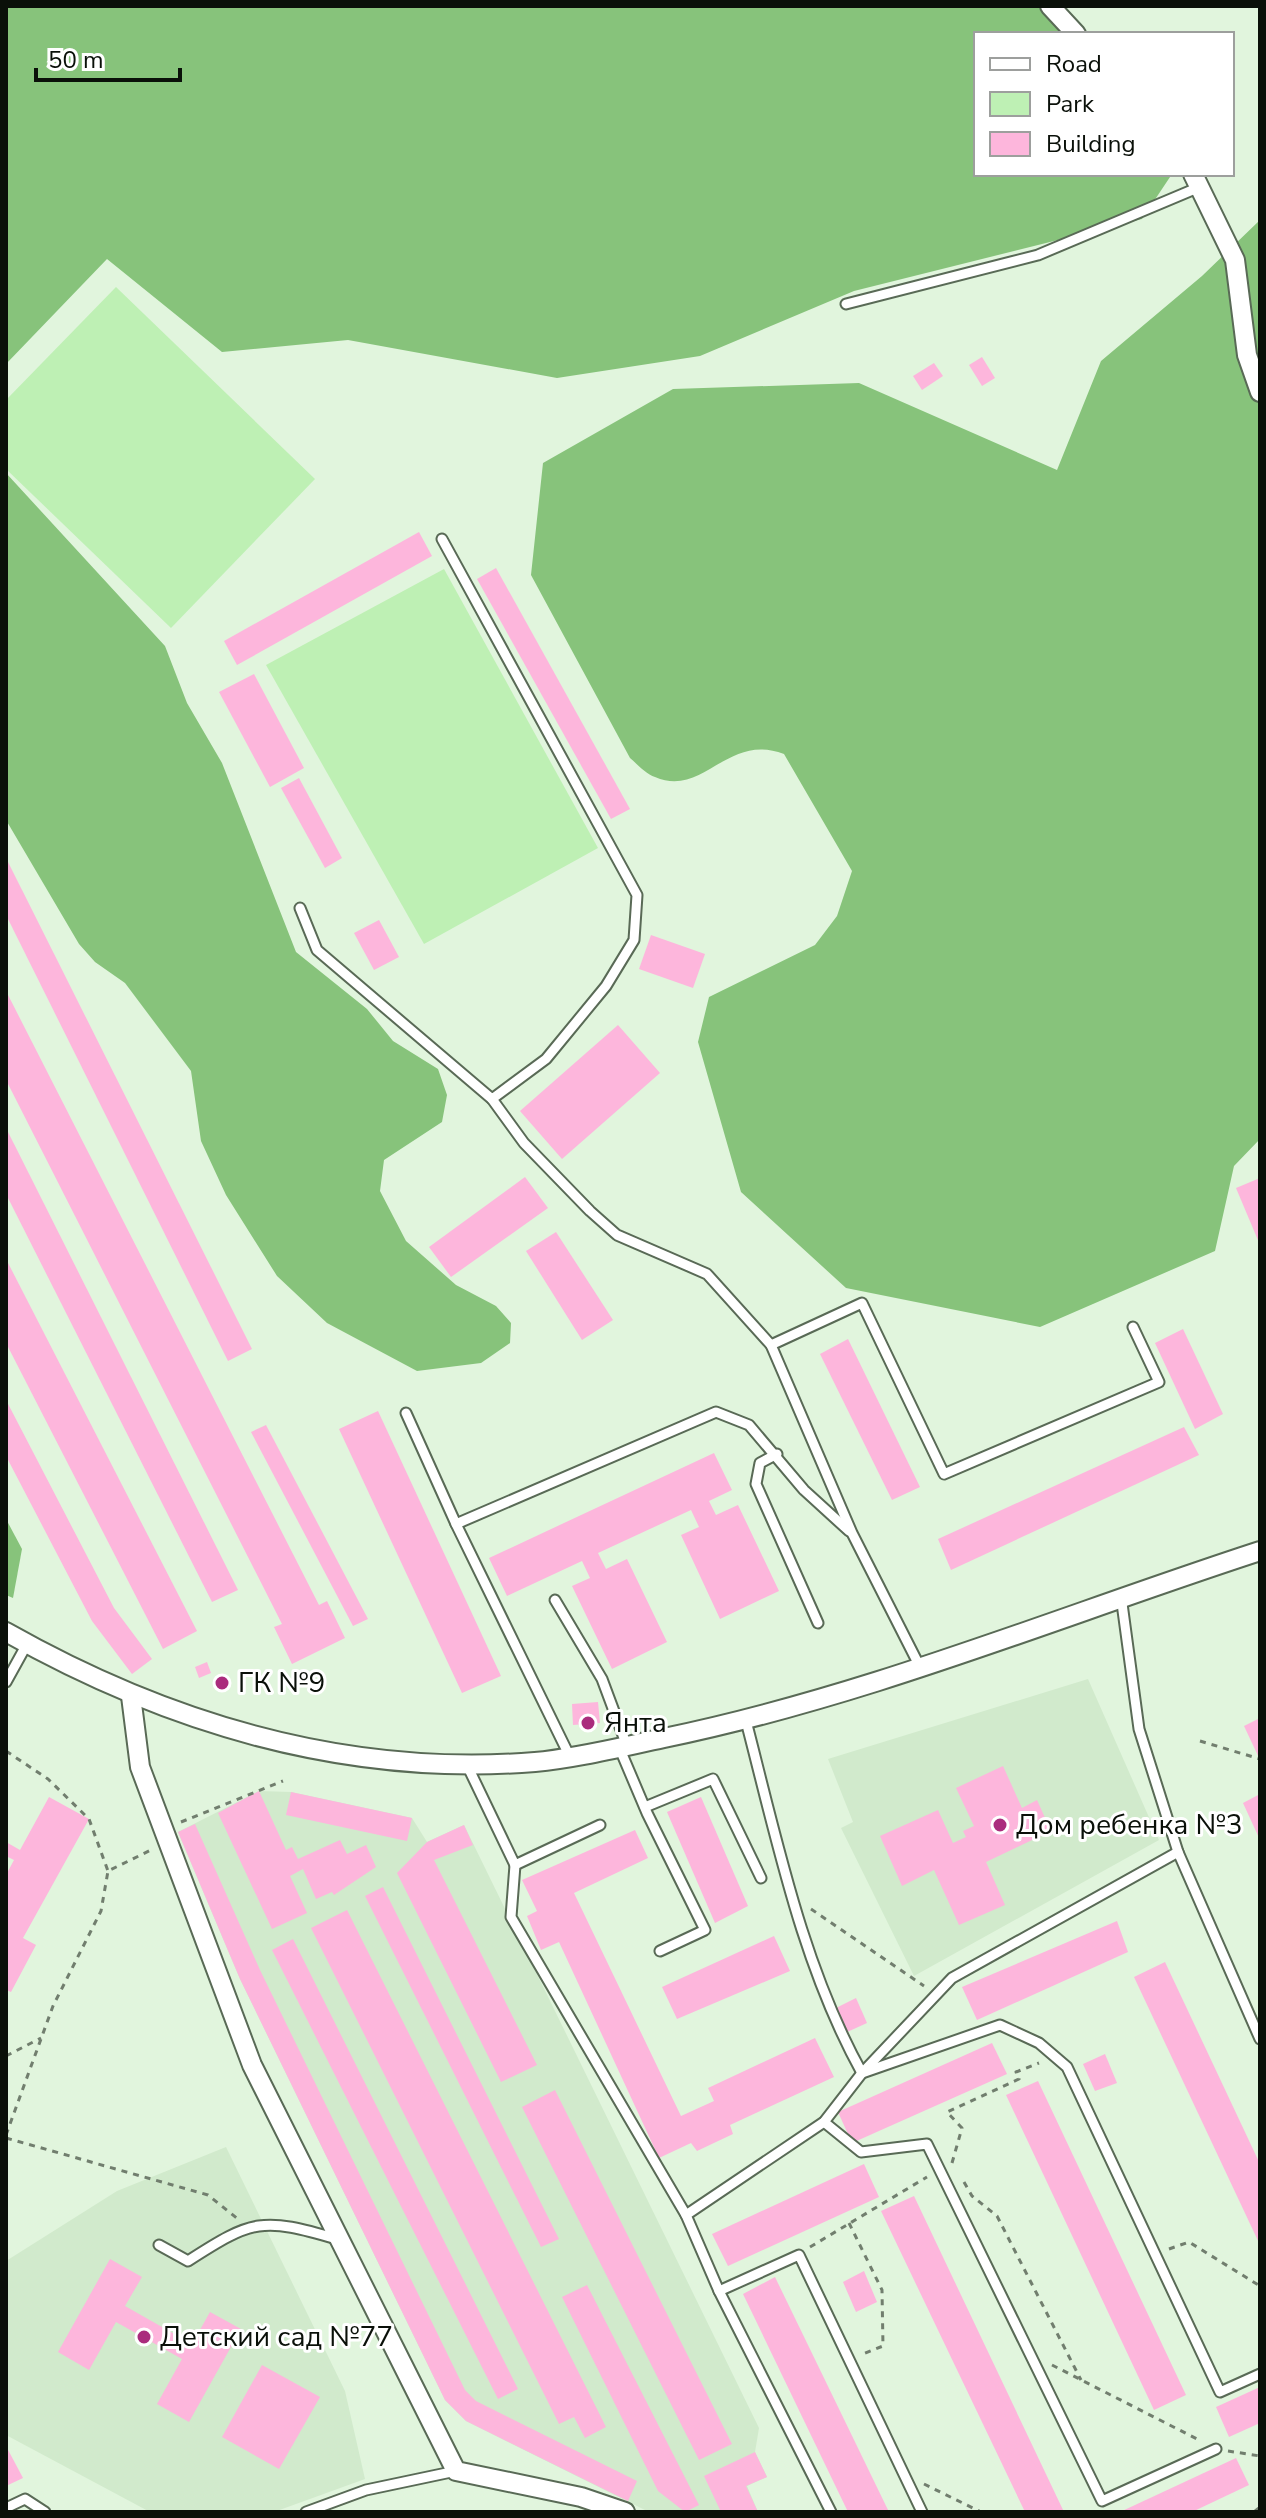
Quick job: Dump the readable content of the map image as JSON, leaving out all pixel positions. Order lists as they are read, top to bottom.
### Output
{
  "places": [
    "ГК №9",
    "Янта",
    "Дом ребенка №3",
    "Детский сад №77"
  ],
  "legend": ["Road", "Park", "Building"],
  "scale_bar": "50 m"
}
